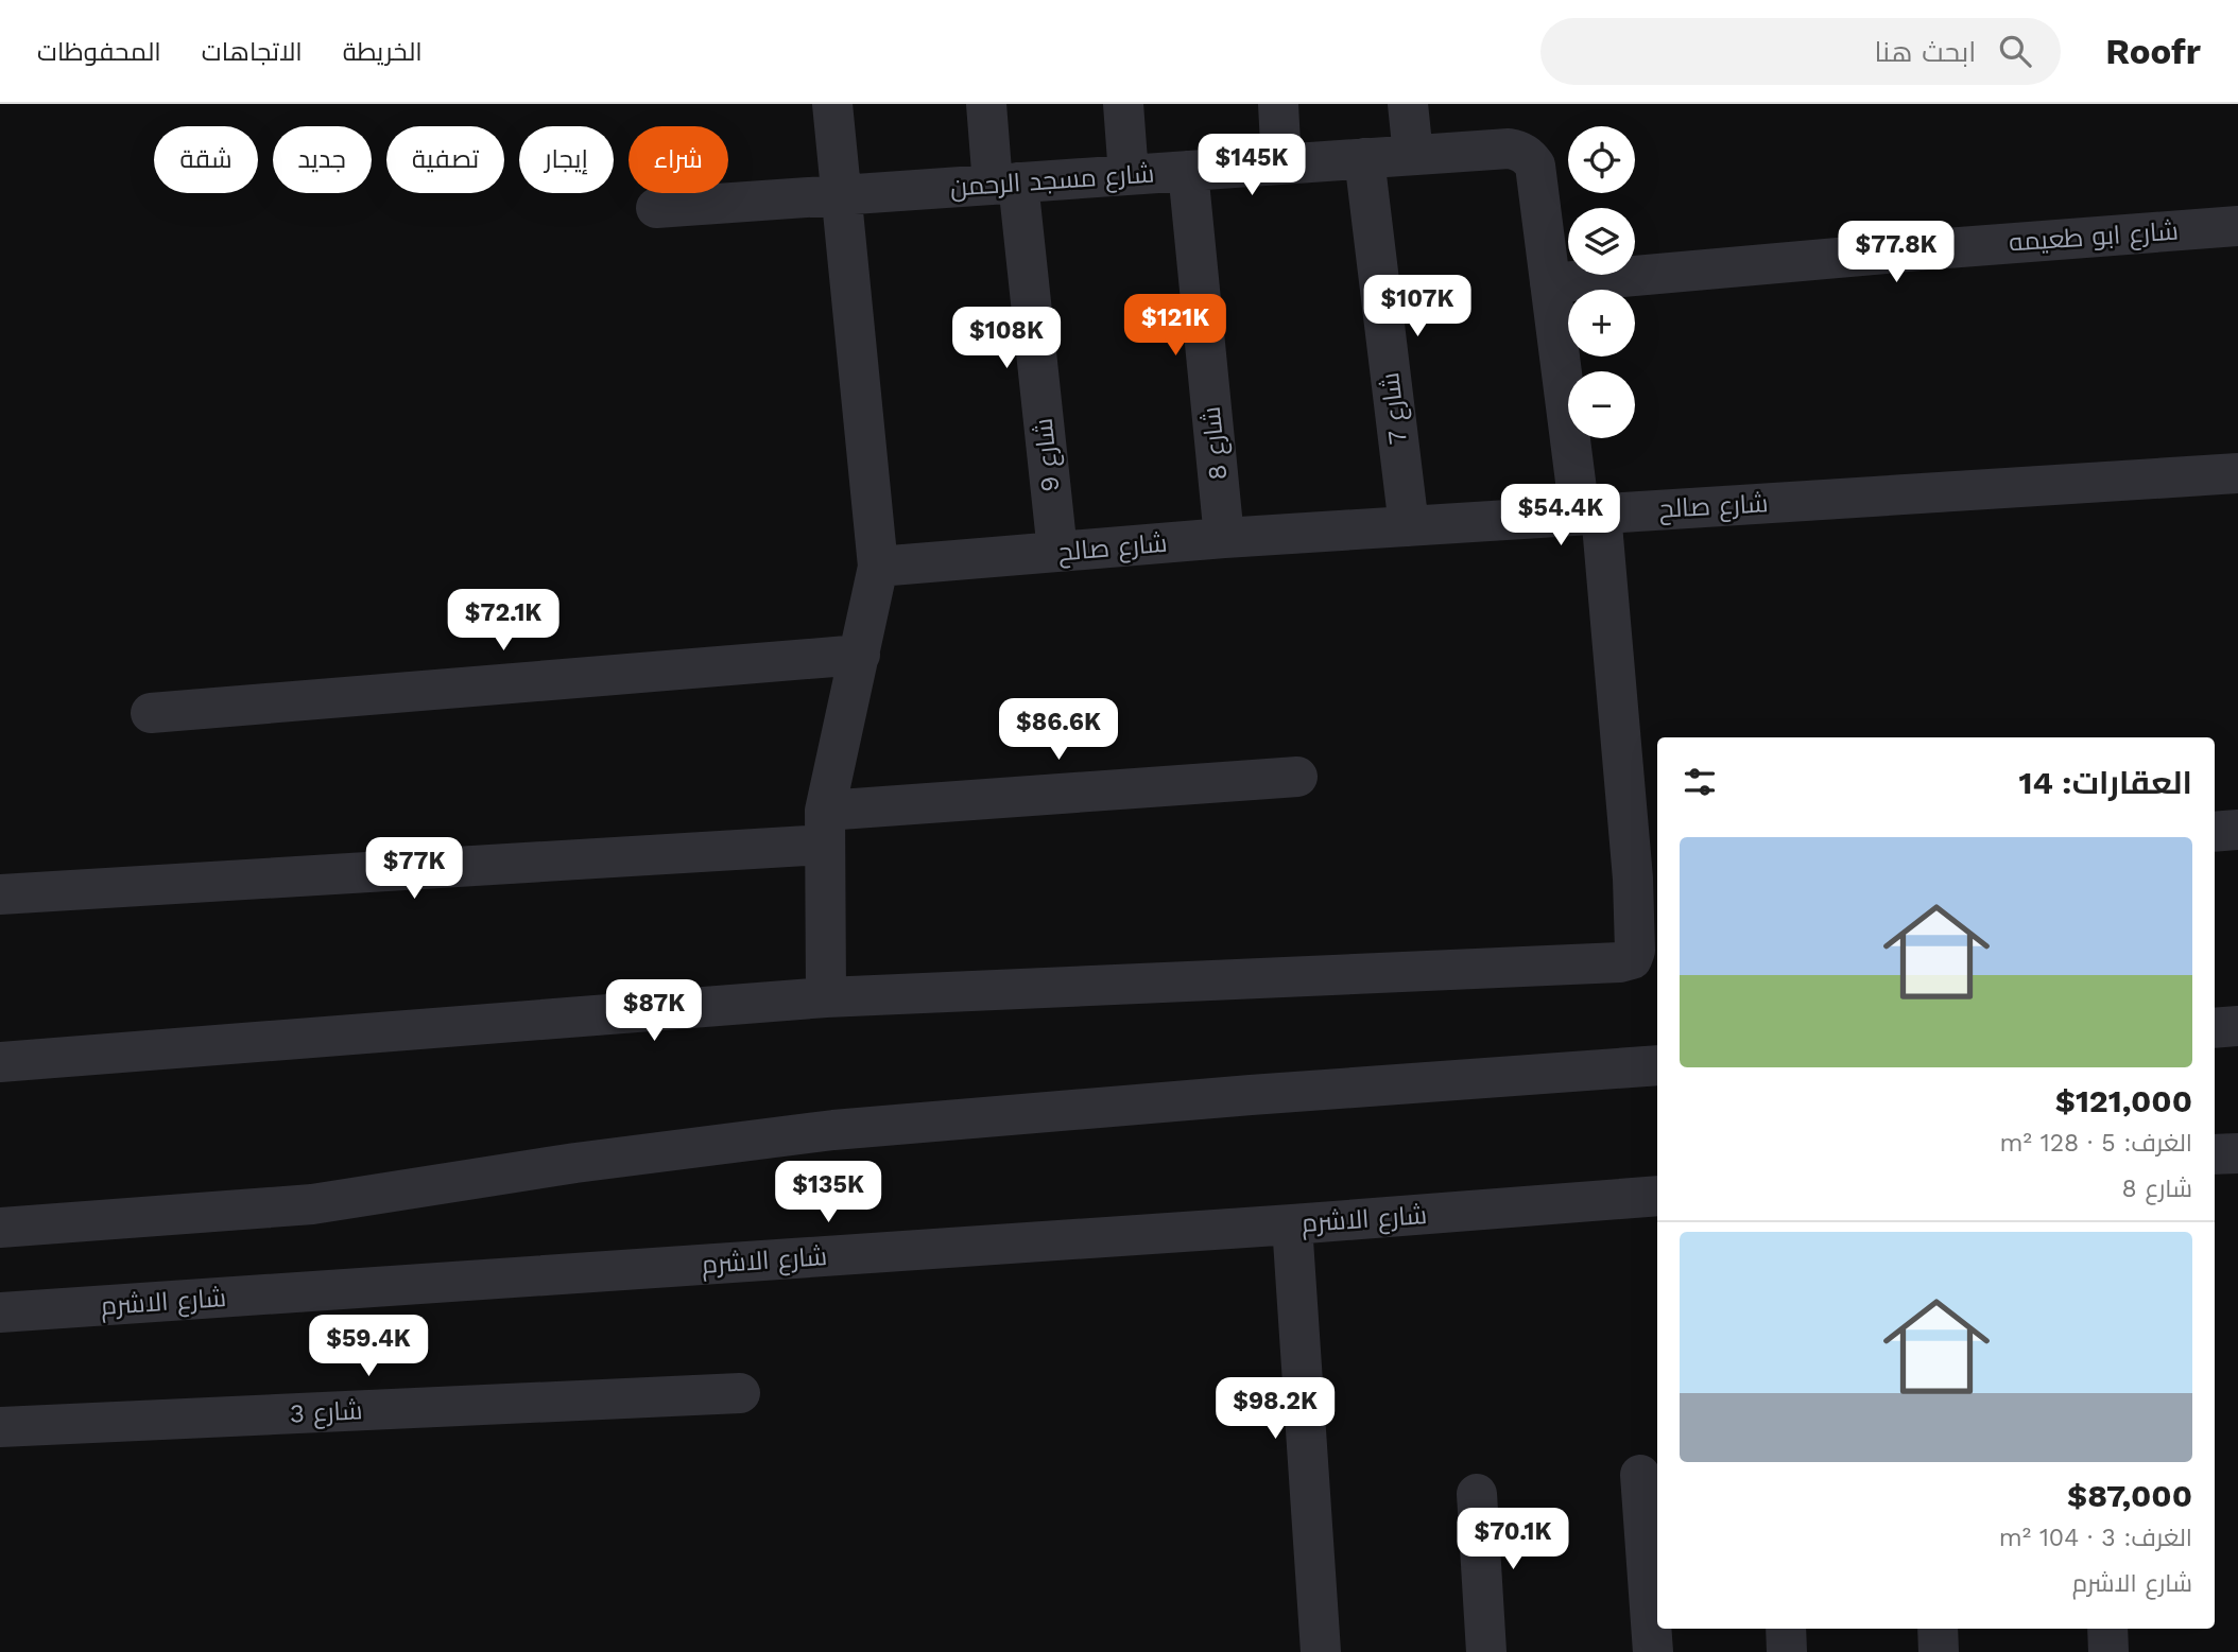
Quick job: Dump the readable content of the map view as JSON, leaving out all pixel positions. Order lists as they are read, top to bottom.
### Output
{
  "streets": {
    "street": [
      "شارع مسجد الرحمن",
      "شارع ابو طعيمه",
      "شارع 7",
      "شارع 8",
      "شارع 9",
      "شارع صالح",
      "شارع الاشرم",
      "شارع 3"
    ]
  },
  "crossings": [
    ["شارع مسجد الرحمن", "شارع ابو طعيمه"],
    ["شارع مسجد الرحمن", "شارع 7"],
    ["شارع مسجد الرحمن", "شارع 8"],
    ["شارع مسجد الرحمن", "شارع 9"],
    ["شارع مسجد الرحمن", "شارع صالح"],
    ["شارع 7", "شارع صالح"],
    ["شارع 8", "شارع صالح"],
    ["شارع 9", "شارع صالح"]
  ],
  "page": {
    "header": "Roofr",
    "search": "ابحث هنا",
    "nav": ["الخريطة", "الاتجاهات", "المحفوظات"],
    "map_buttons": ["+", "−"],
    "chip": [
      "شراء",
      "إيجار",
      "تصفية",
      "جديد",
      "شقة"
    ],
    "price": [
      "$145K",
      "$77.8K",
      "$107K",
      "$121K",
      "$108K",
      "$54.4K",
      "$72.1K",
      "$86.6K",
      "$77K",
      "$87K",
      "$135K",
      "$59.4K",
      "$98.2K",
      "$70.1K"
    ],
    "heading": "العقارات: 14",
    "list": [
      {
        "name": "$121,000",
        "note": "الغرف: 5 · 128 m² · شارع 8"
      },
      {
        "name": "$87,000",
        "note": "الغرف: 3 · 104 m² · شارع الاشرم"
      }
    ]
  }
}
